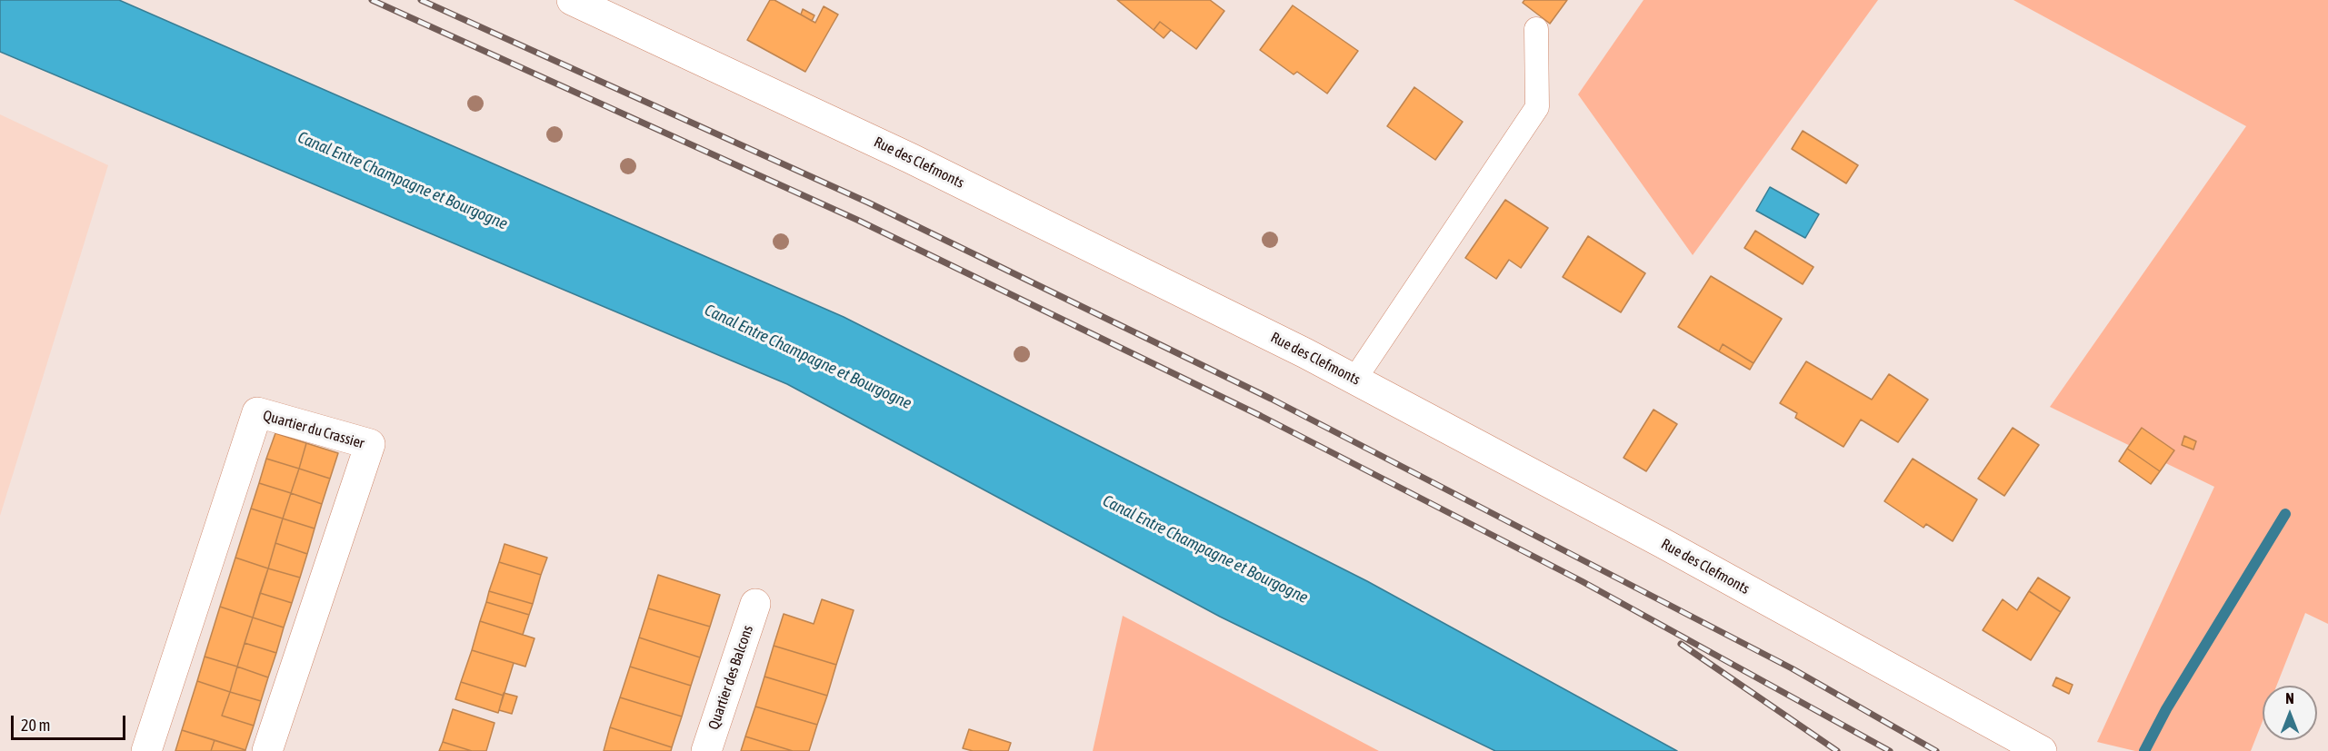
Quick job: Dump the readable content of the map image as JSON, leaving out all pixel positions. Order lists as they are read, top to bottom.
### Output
{
  "streets": {
    "street": ["Rue des Clefmonts", "Quartier du Crassier", "Quartier des Balcons"]
  },
  "water": ["Canal Entre Champagne et Bourgogne"],
  "scale_bar": "20 m",
  "north": "top"
}
